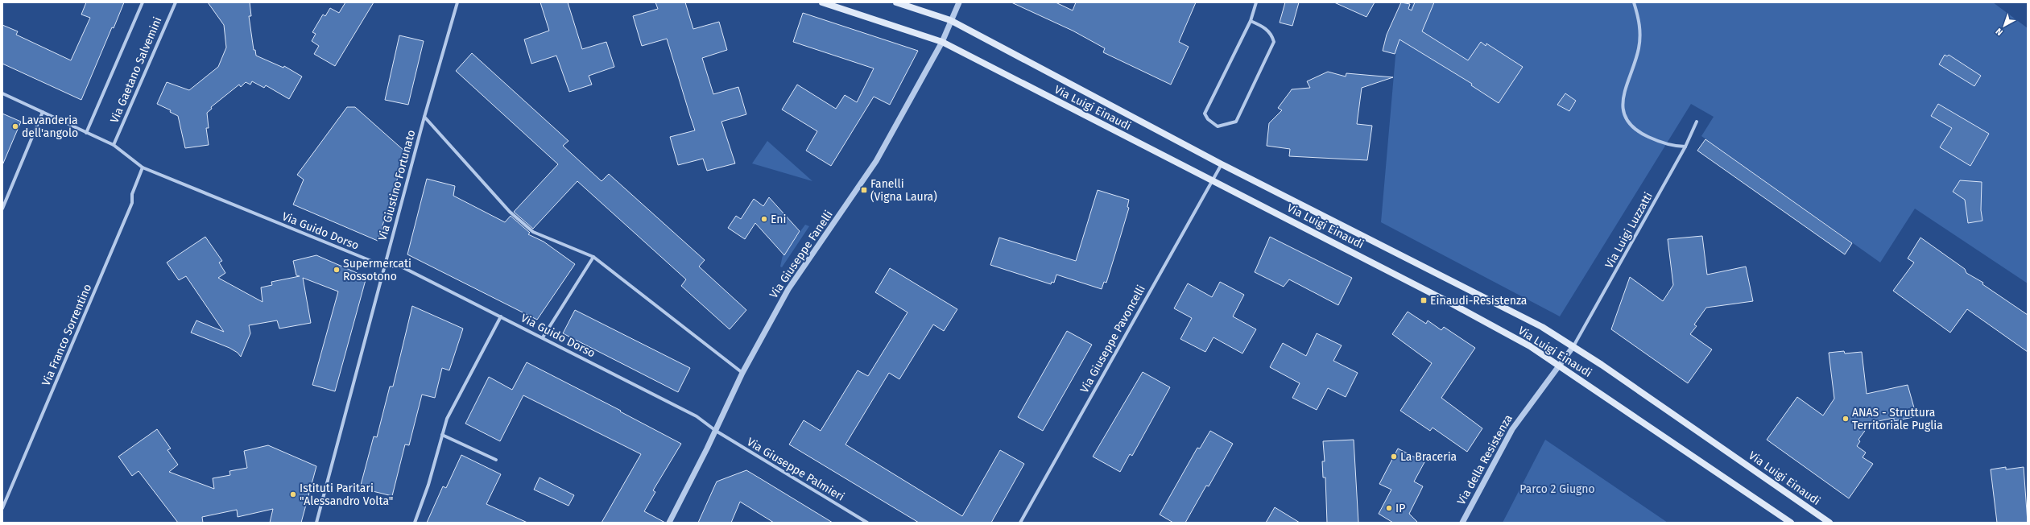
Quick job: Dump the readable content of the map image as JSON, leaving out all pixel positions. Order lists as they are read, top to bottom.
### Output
{
  "streets": {
    "main road": ["Via Luigi Einaudi"],
    "street": [
      "Via Gaetano Salvemini",
      "Via Giustino Fortunato",
      "Via Luigi Luzzatti",
      "Via Guido Dorso",
      "Via Giuseppe Fanelli",
      "Via Franco Sorrentino",
      "Via Giuseppe Pavoncelli",
      "Via della Resistenza",
      "Via Giuseppe Palmieri"
    ]
  },
  "crossings": [
    ["Via Gaetano Salvemini", "Via Guido Dorso"],
    ["Via Luigi Einaudi", "Via Luigi Luzzatti"],
    ["Via Luigi Einaudi", "Via Giuseppe Fanelli"],
    ["Via Luigi Einaudi", "Via Giuseppe Pavoncelli"],
    ["Via Luigi Einaudi", "Via della Resistenza"],
    ["Via Giustino Fortunato", "Via Guido Dorso"],
    ["Via Luigi Luzzatti", "Via della Resistenza"],
    ["Via Guido Dorso", "Via Giuseppe Fanelli"],
    ["Via Guido Dorso", "Via Franco Sorrentino"],
    ["Via Guido Dorso", "Via Giuseppe Palmieri"],
    ["Via Giuseppe Fanelli", "Via Giuseppe Palmieri"]
  ],
  "parks": ["Parco 2 Giugno"],
  "places": {
    "other": [
      "Lavanderia dell'angolo",
      "Eni",
      "Supermercati Rossotono",
      "ANAS - Struttura Territoriale Puglia",
      "La Braceria",
      "Istituti Paritari \"Alessandro Volta\"",
      "IP"
    ],
    "transit": ["Fanelli (Vigna Laura)", "Einaudi-Resistenza"]
  },
  "north": "bottom left"
}
